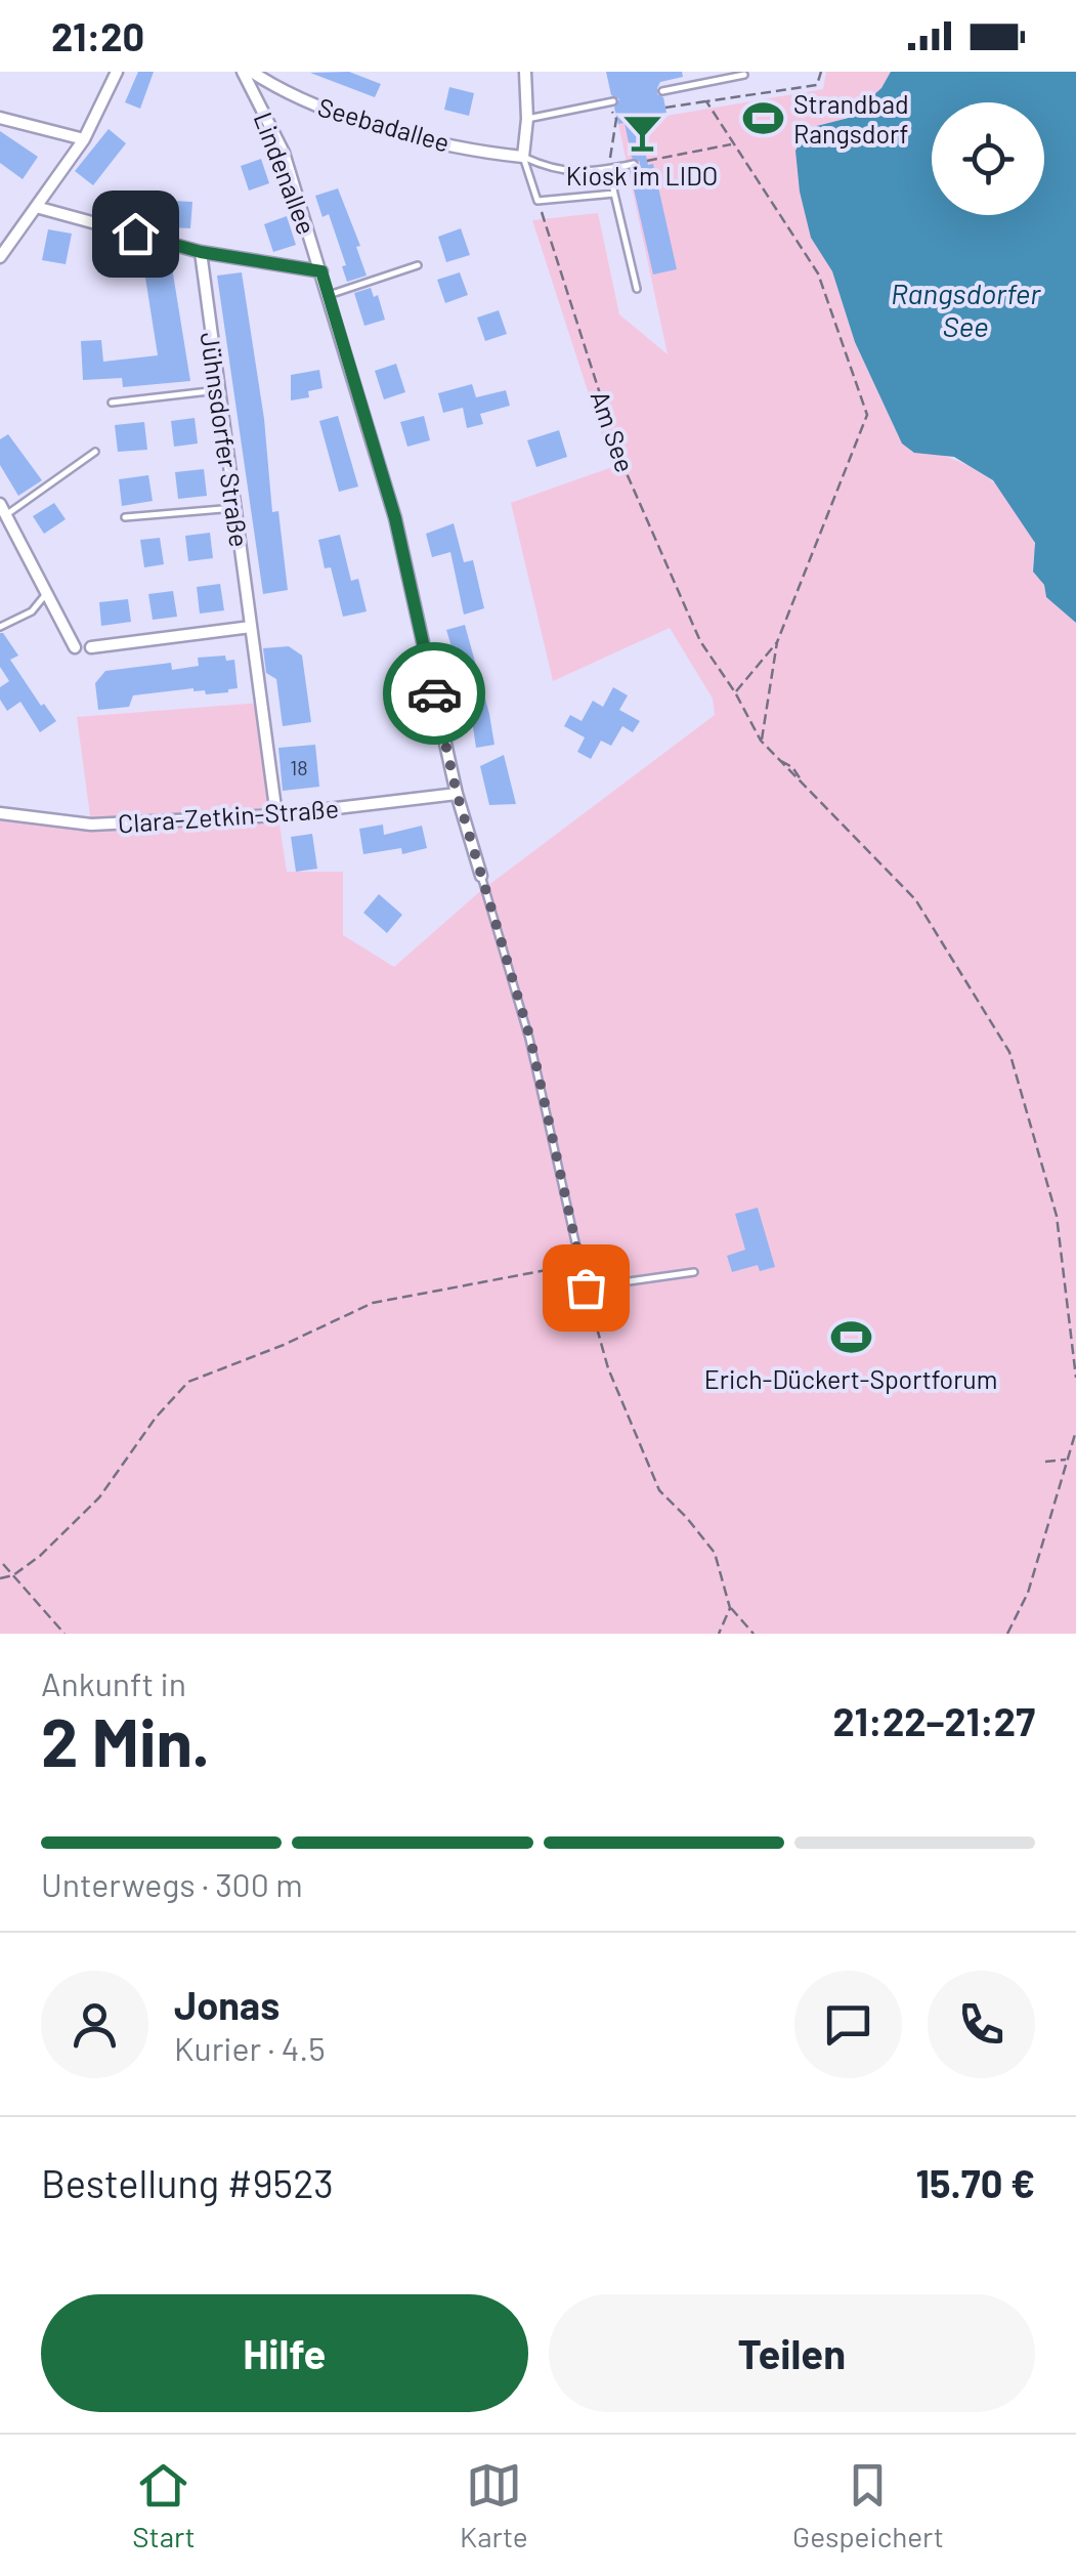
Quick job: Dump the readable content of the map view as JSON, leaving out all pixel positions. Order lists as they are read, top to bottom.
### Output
{
  "streets": {
    "street": [
      "Seebadallee",
      "Lindenallee",
      "Jühnsdorfer Straße",
      "Clara-Zetkin-Straße"
    ],
    "path": ["Am See"]
  },
  "crossings": [
    ["Lindenallee", "Clara-Zetkin-Straße"],
    ["Jühnsdorfer Straße", "Clara-Zetkin-Straße"]
  ],
  "water": ["Rangsdorfer See"],
  "places": {
    "sports": ["Strandbad Rangsdorf", "Erich-Dückert-Sportforum"],
    "bar": ["Kiosk im LIDO"]
  },
  "house_numbers": ["18"],
  "page": {
    "status": "21:20",
    "heading": ["2 Min.", "Ankunft in", "21:22–21:27"],
    "panel": [
      "Jonas",
      "Kurier · 4.5",
      "Bestellung #9523",
      "15.70 €"
    ],
    "bar": "Unterwegs · 300 m",
    "buttons": ["Hilfe", "Teilen"],
    "tabs": ["Start", "Karte", "Gespeichert"]
  }
}
